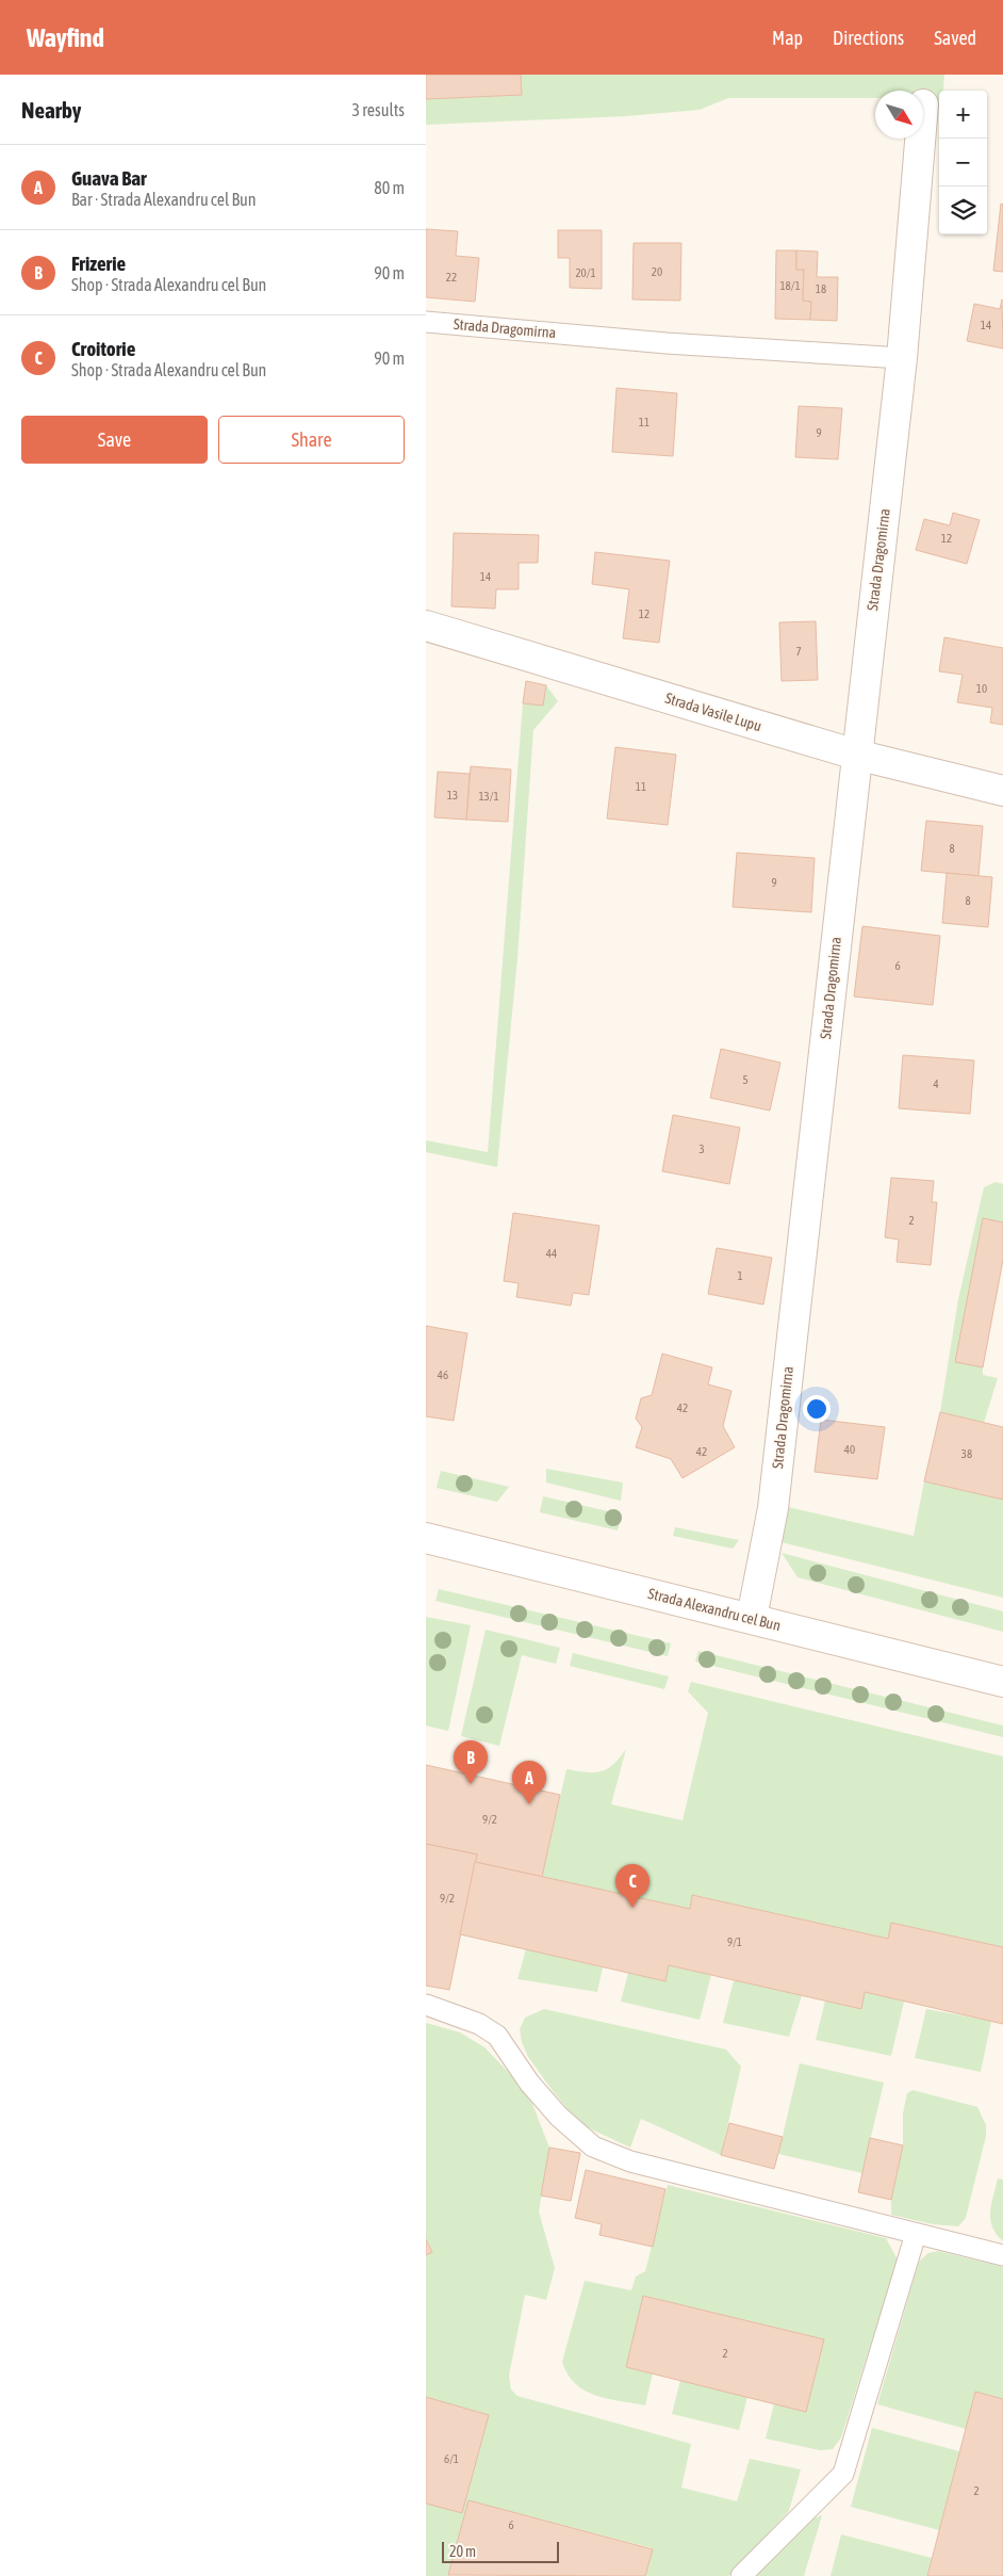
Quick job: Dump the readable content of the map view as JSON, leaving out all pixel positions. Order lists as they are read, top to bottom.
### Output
{
  "streets": {
    "street": ["Strada Dragomirna", "Strada Vasile Lupu", "Strada Alexandru cel Bun"]
  },
  "crossings": [
    ["Strada Dragomirna", "Strada Vasile Lupu"],
    ["Strada Dragomirna", "Strada Alexandru cel Bun"]
  ],
  "house_numbers": [
    "20",
    "20/1",
    "22",
    "18/1",
    "18",
    "14",
    "11",
    "9",
    "12",
    "14",
    "12",
    "7",
    "10",
    "11",
    "13",
    "13/1",
    "8",
    "9",
    "8",
    "6",
    "5",
    "4",
    "3",
    "2",
    "44",
    "1",
    "46",
    "42",
    "40",
    "42",
    "38",
    "9/2",
    "9/2",
    "9/1",
    "2",
    "6/1",
    "2",
    "6"
  ],
  "scale_bar": "20 m",
  "north": "bottom right",
  "page": {
    "header": "Wayfind",
    "nav": ["Map", "Directions", "Saved"],
    "heading": ["Nearby", "3 results"],
    "map_buttons": ["+", "−"],
    "list": [
      {
        "mark": "A",
        "name": "Guava Bar",
        "note": "Bar · Strada Alexandru cel Bun",
        "value": "80 m"
      },
      {
        "mark": "B",
        "name": "Frizerie",
        "note": "Shop · Strada Alexandru cel Bun",
        "value": "90 m"
      },
      {
        "mark": "C",
        "name": "Croitorie",
        "note": "Shop · Strada Alexandru cel Bun",
        "value": "90 m"
      }
    ],
    "buttons": ["Save", "Share"],
    "pins": ["B", "A", "C"],
    "scale": "20 m"
  }
}
